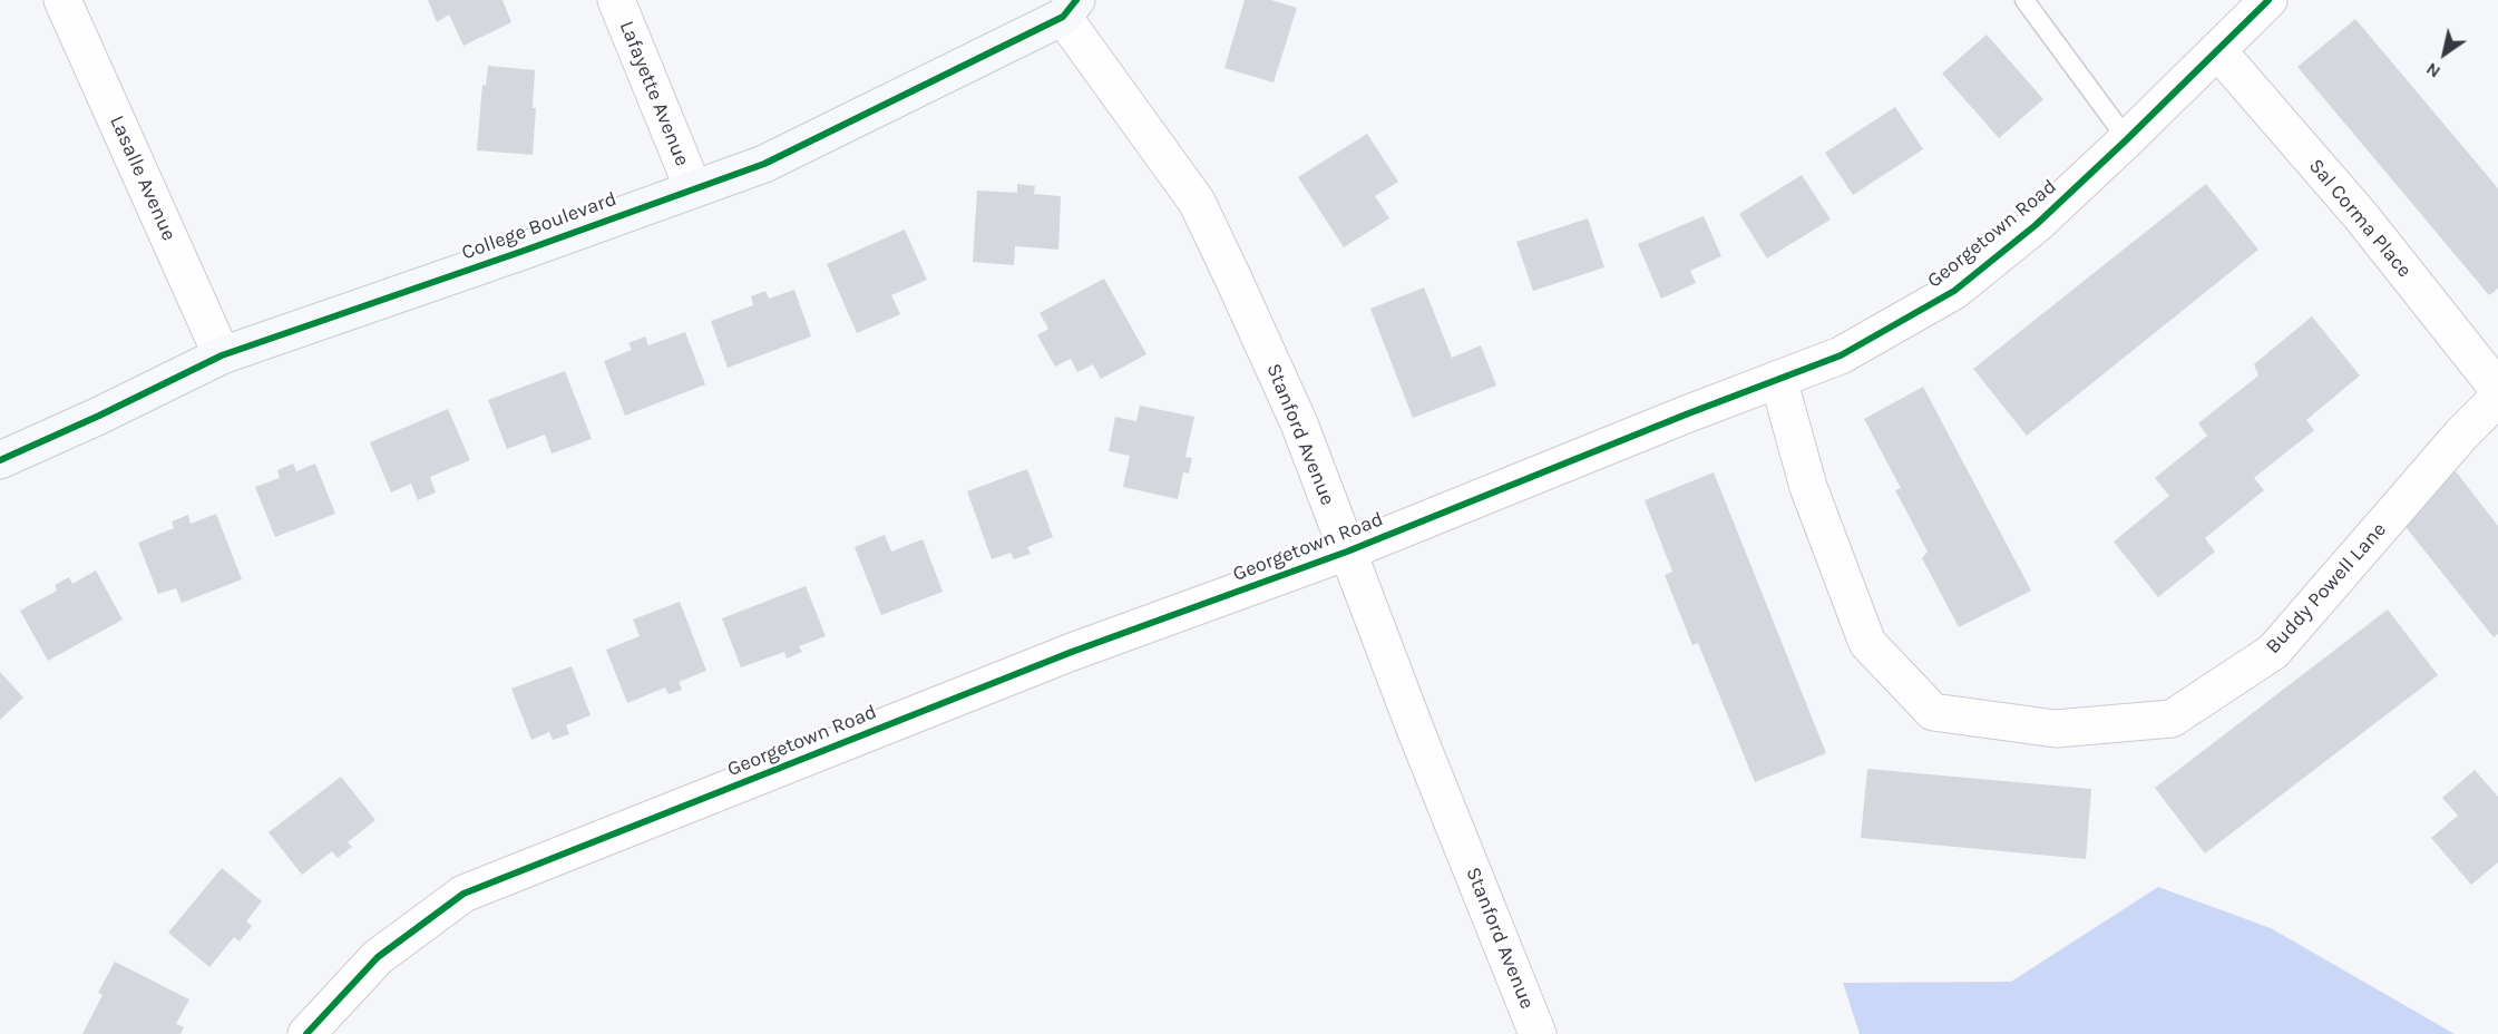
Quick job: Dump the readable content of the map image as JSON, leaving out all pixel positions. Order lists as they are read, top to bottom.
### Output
{
  "streets": {
    "street": [
      "Lafayette Avenue",
      "Lasalle Avenue",
      "Sal Corma Place",
      "College Boulevard",
      "Georgetown Road",
      "Stanford Avenue",
      "Buddy Powell Lane"
    ]
  },
  "crossings": [
    ["Lafayette Avenue", "College Boulevard"],
    ["Lasalle Avenue", "College Boulevard"],
    ["Sal Corma Place", "Georgetown Road"],
    ["College Boulevard", "Stanford Avenue"],
    ["Georgetown Road", "Stanford Avenue"],
    ["Georgetown Road", "Buddy Powell Lane"]
  ],
  "north": "bottom left"
}
